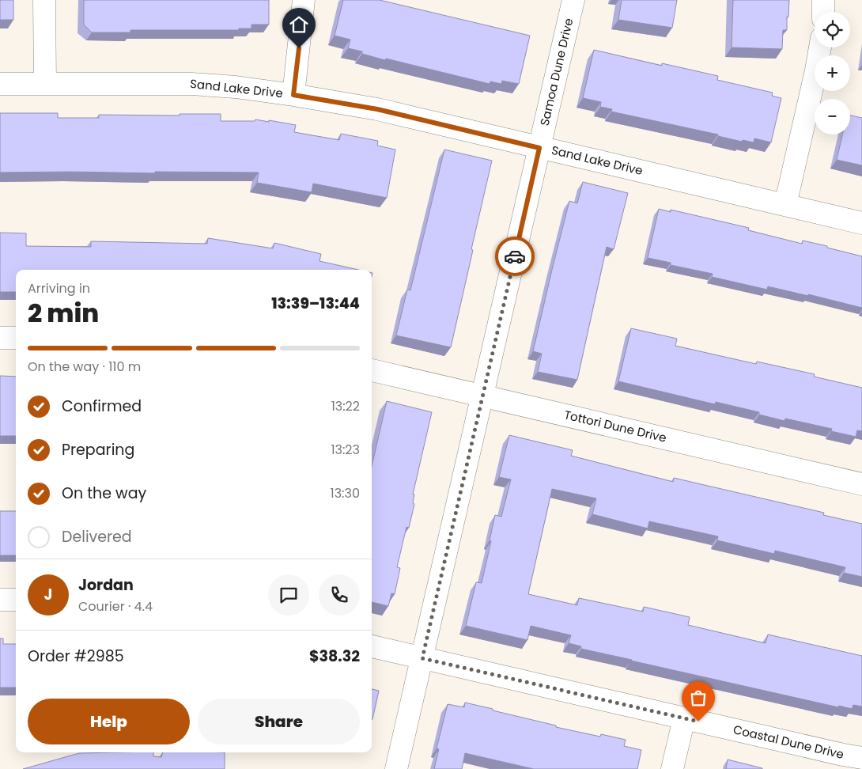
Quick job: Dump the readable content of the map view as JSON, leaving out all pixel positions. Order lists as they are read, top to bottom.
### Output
{
  "streets": {
    "street": [
      "Samoa Dune Drive",
      "Sand Lake Drive",
      "Tottori Dune Drive",
      "Coastal Dune Drive"
    ]
  },
  "crossings": [
    ["Samoa Dune Drive", "Sand Lake Drive"],
    ["Samoa Dune Drive", "Tottori Dune Drive"],
    ["Samoa Dune Drive", "Coastal Dune Drive"]
  ],
  "page": {
    "map_buttons": ["+", "−"],
    "heading": ["2 min", "Arriving in", "13:39–13:44"],
    "panel": [
      "Jordan",
      "Courier · 4.4",
      "Order #2985",
      "$38.32"
    ],
    "bar": "On the way · 110 m",
    "list": [
      ["Confirmed", "13:22"],
      ["Preparing", "13:23"],
      ["On the way", "13:30"],
      "Delivered"
    ],
    "round": "J",
    "buttons": ["Help", "Share"]
  }
}
